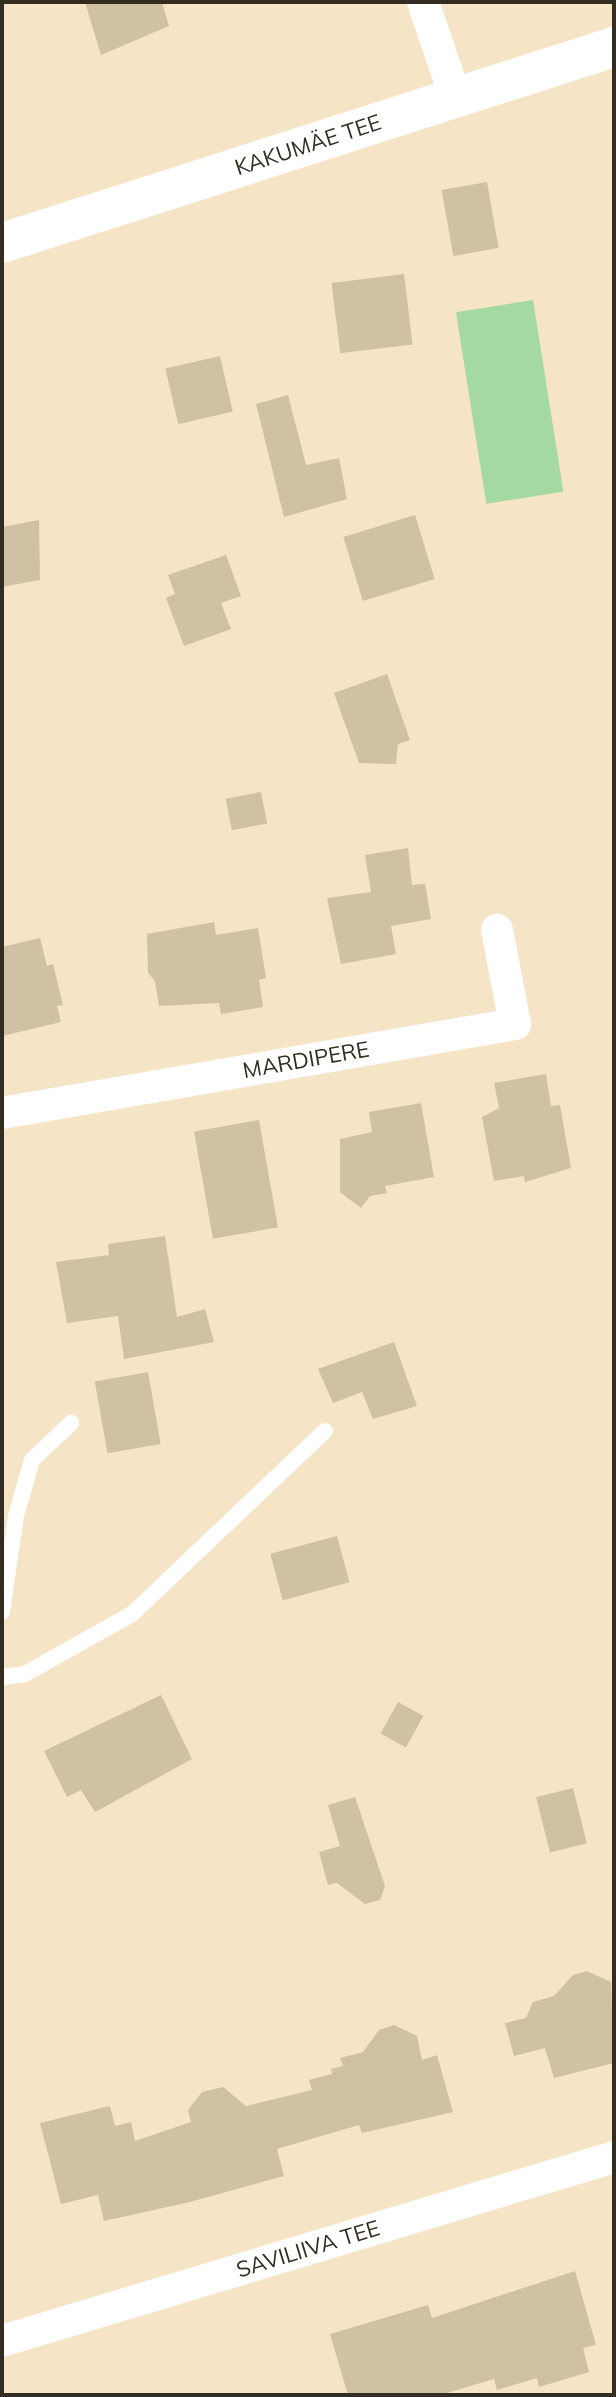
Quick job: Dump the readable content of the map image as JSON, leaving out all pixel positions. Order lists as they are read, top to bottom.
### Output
{
  "streets": {
    "street": ["KAKUMÄE TEE", "MARDIPERE", "SAVILIIVA TEE"]
  }
}
